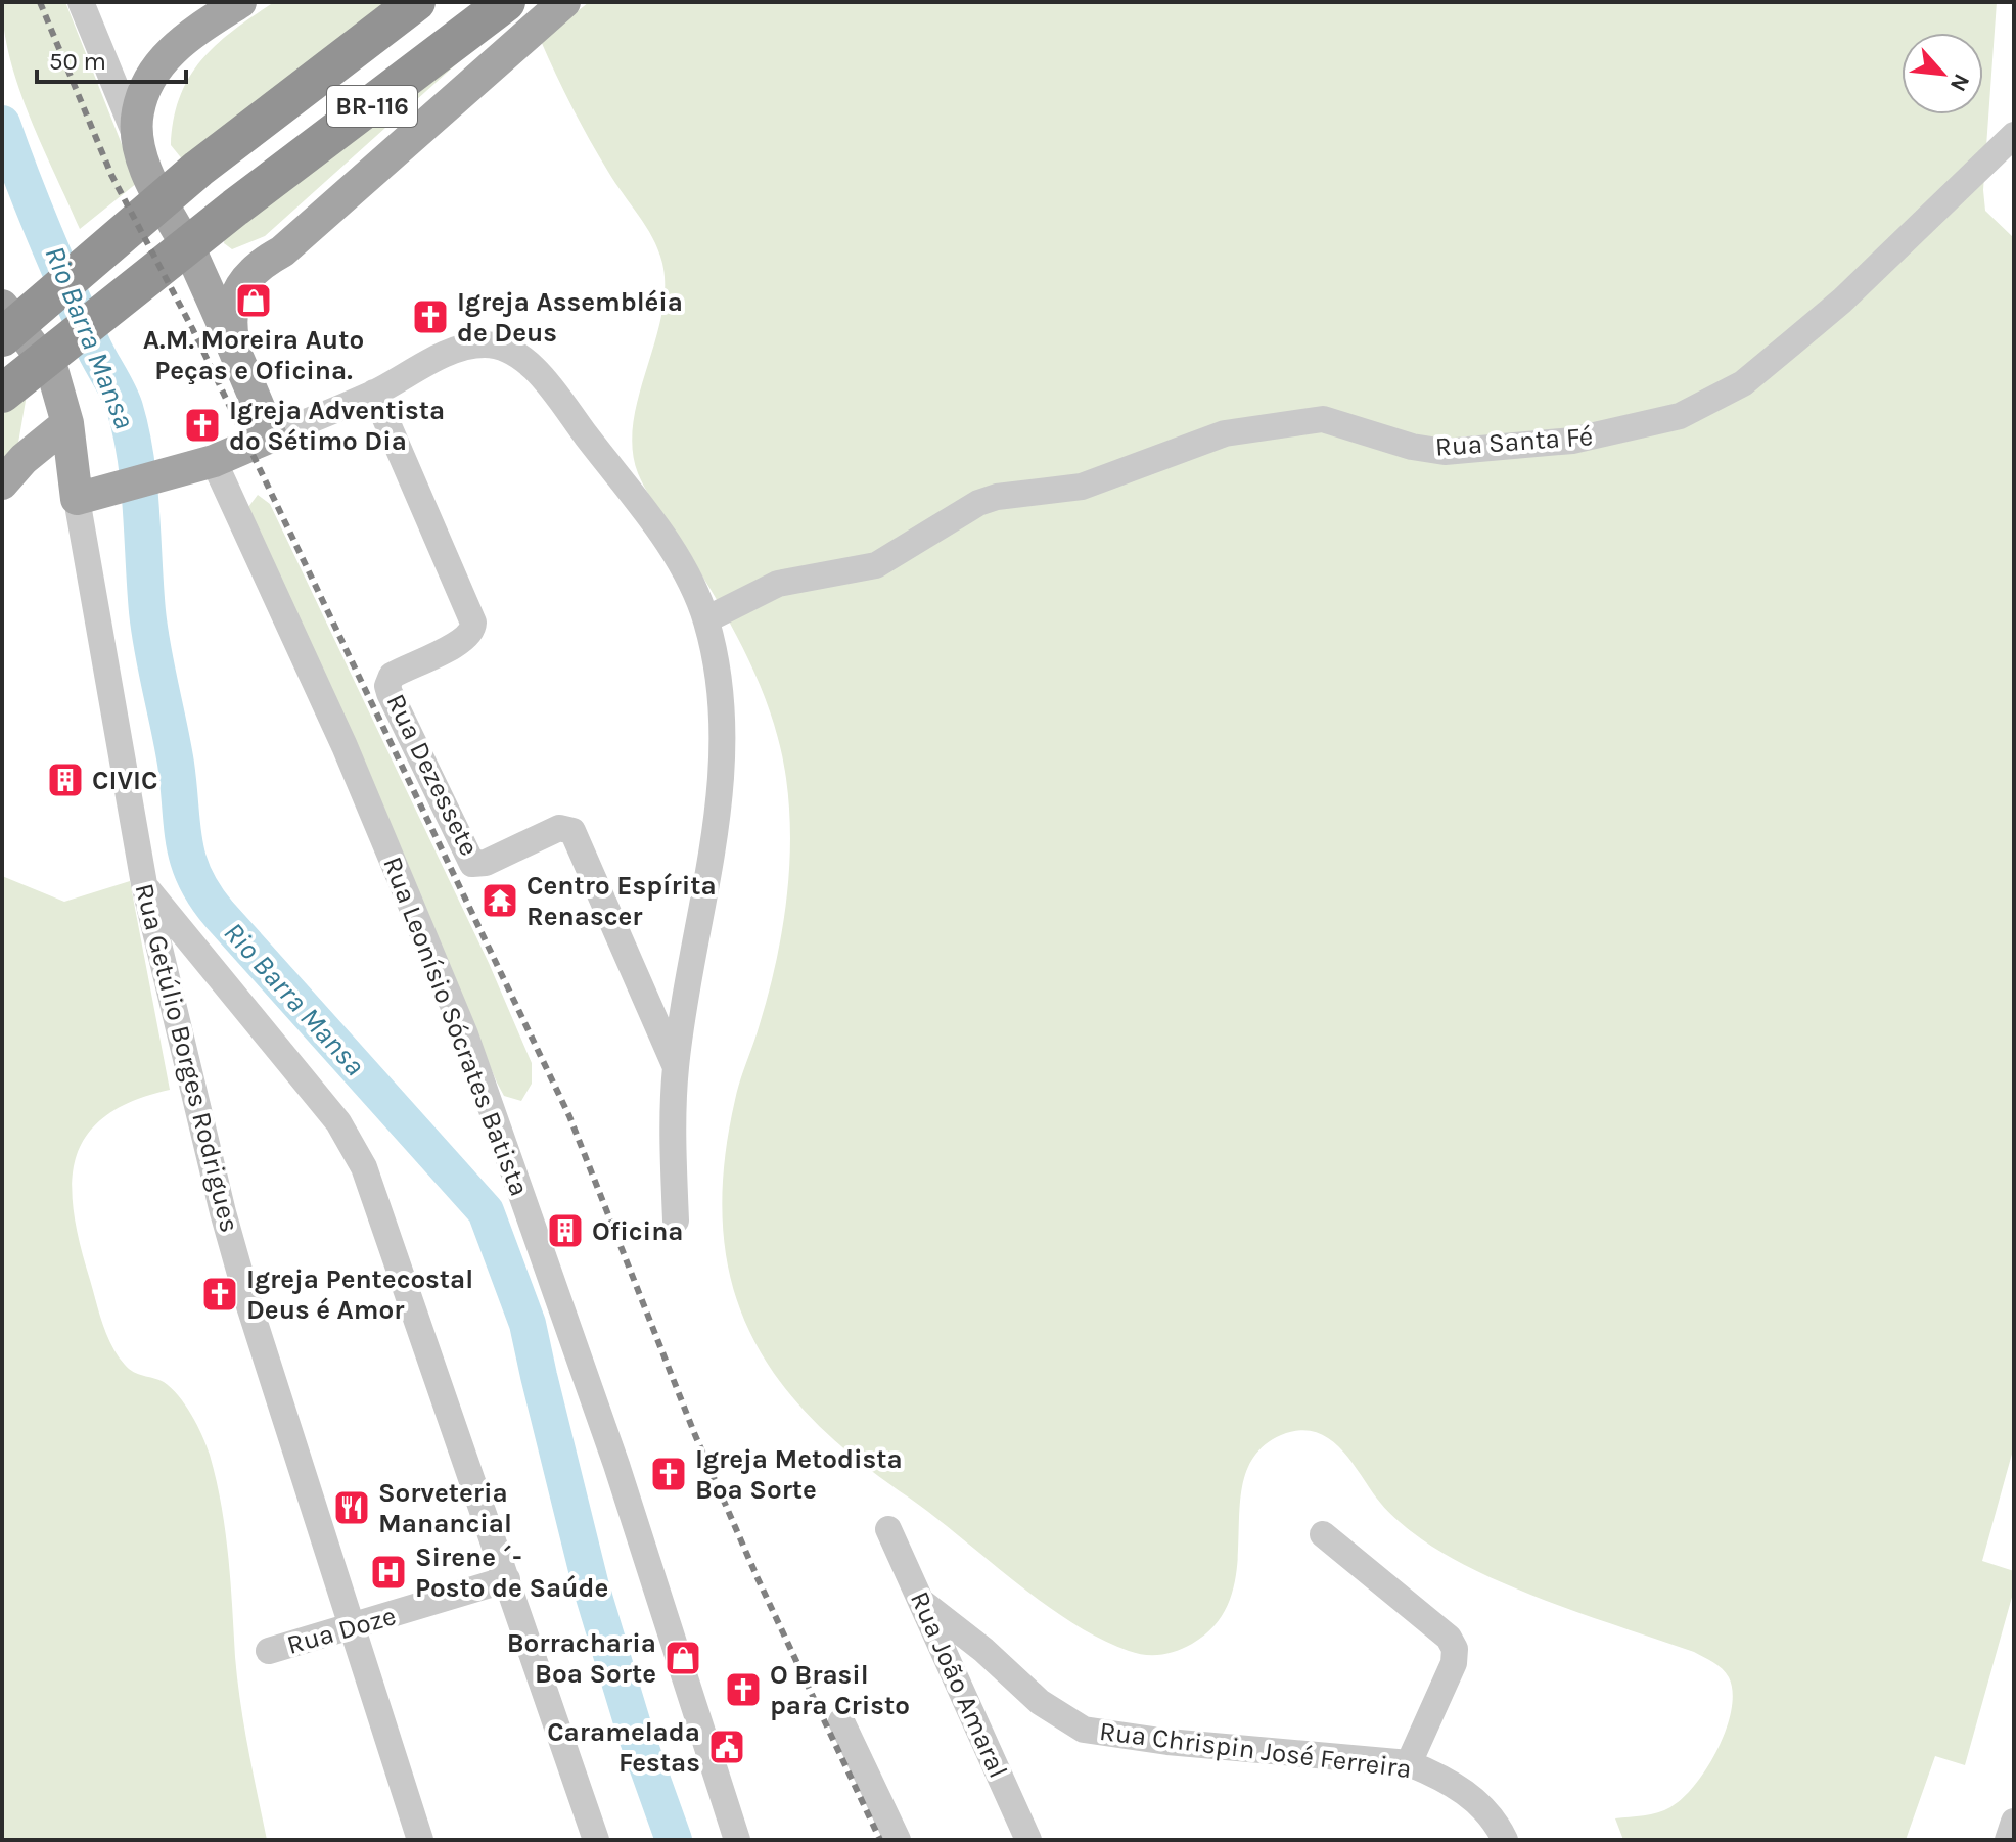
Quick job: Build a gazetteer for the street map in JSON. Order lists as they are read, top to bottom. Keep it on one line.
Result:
{"streets":{"highway":["BR-116"],"street":["Rua Santa Fé","Rua Dezessete","Rua Leonísio Sócrates Batista","Rua Getúlio Borges Rodrigues","Rua Doze","Rua João Amaral","Rua Chrispin José Ferreira"]},"crossings":[["Rua Getúlio Borges Rodrigues","Rua Doze"],["Rua João Amaral","Rua Chrispin José Ferreira"]],"water":["Rio Barra Mansa"],"places":{"shop":["A.M. Moreira Auto Peças e Oficina.","Borracharia Boa Sorte"],"church":["Igreja Assembléia de Deus","Igreja Adventista do Sétimo Dia","Igreja Pentecostal Deus é Amor","Igreja Metodista Boa Sorte","O Brasil para Cristo"],"building":["CIVIC","Oficina"],"temple":["Centro Espírita Renascer"],"restaurant":["Sorveteria Manancial"],"hospital":["Sirene ´- Posto de Saúde"],"public building":["Caramelada Festas"]},"scale_bar":"50 m","north":"bottom right"}
